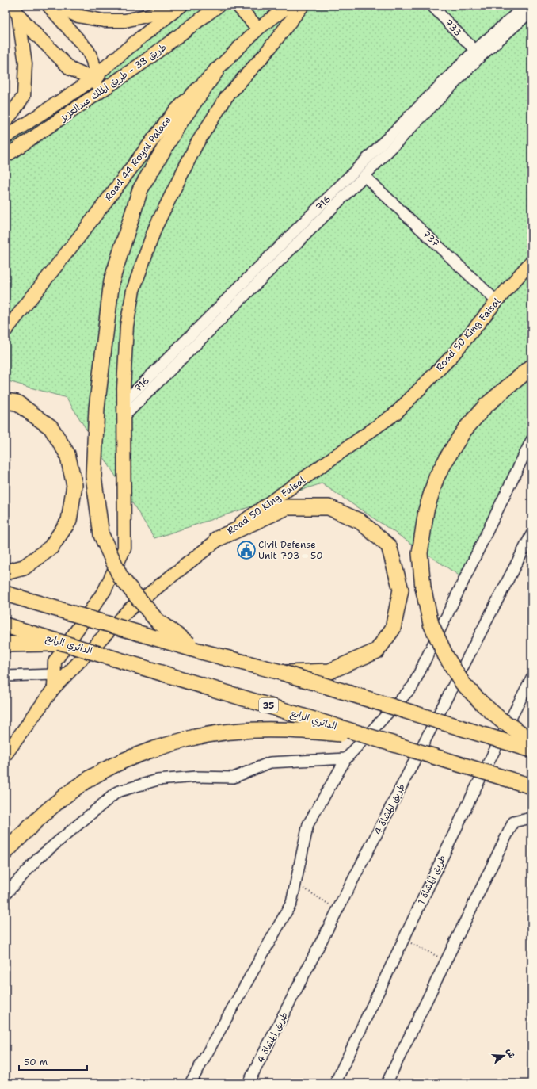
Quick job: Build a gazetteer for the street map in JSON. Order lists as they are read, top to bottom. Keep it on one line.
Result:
{"streets":{"highway":["الدائري الرابع","35"],"main road":["طريق 38 - طريق الملك عبدالعزيز","Road 44 Royal Palace","Road 50 King Faisal"],"street":["733","716","737","طريق المشاة 4","طريق المشاة 1"]},"crossings":[["733","716"],["737","Road 50 King Faisal"]],"places":{"public building":["Civil Defense Unit 703 - 50"]},"scale_bar":"50 m","north":"right"}
